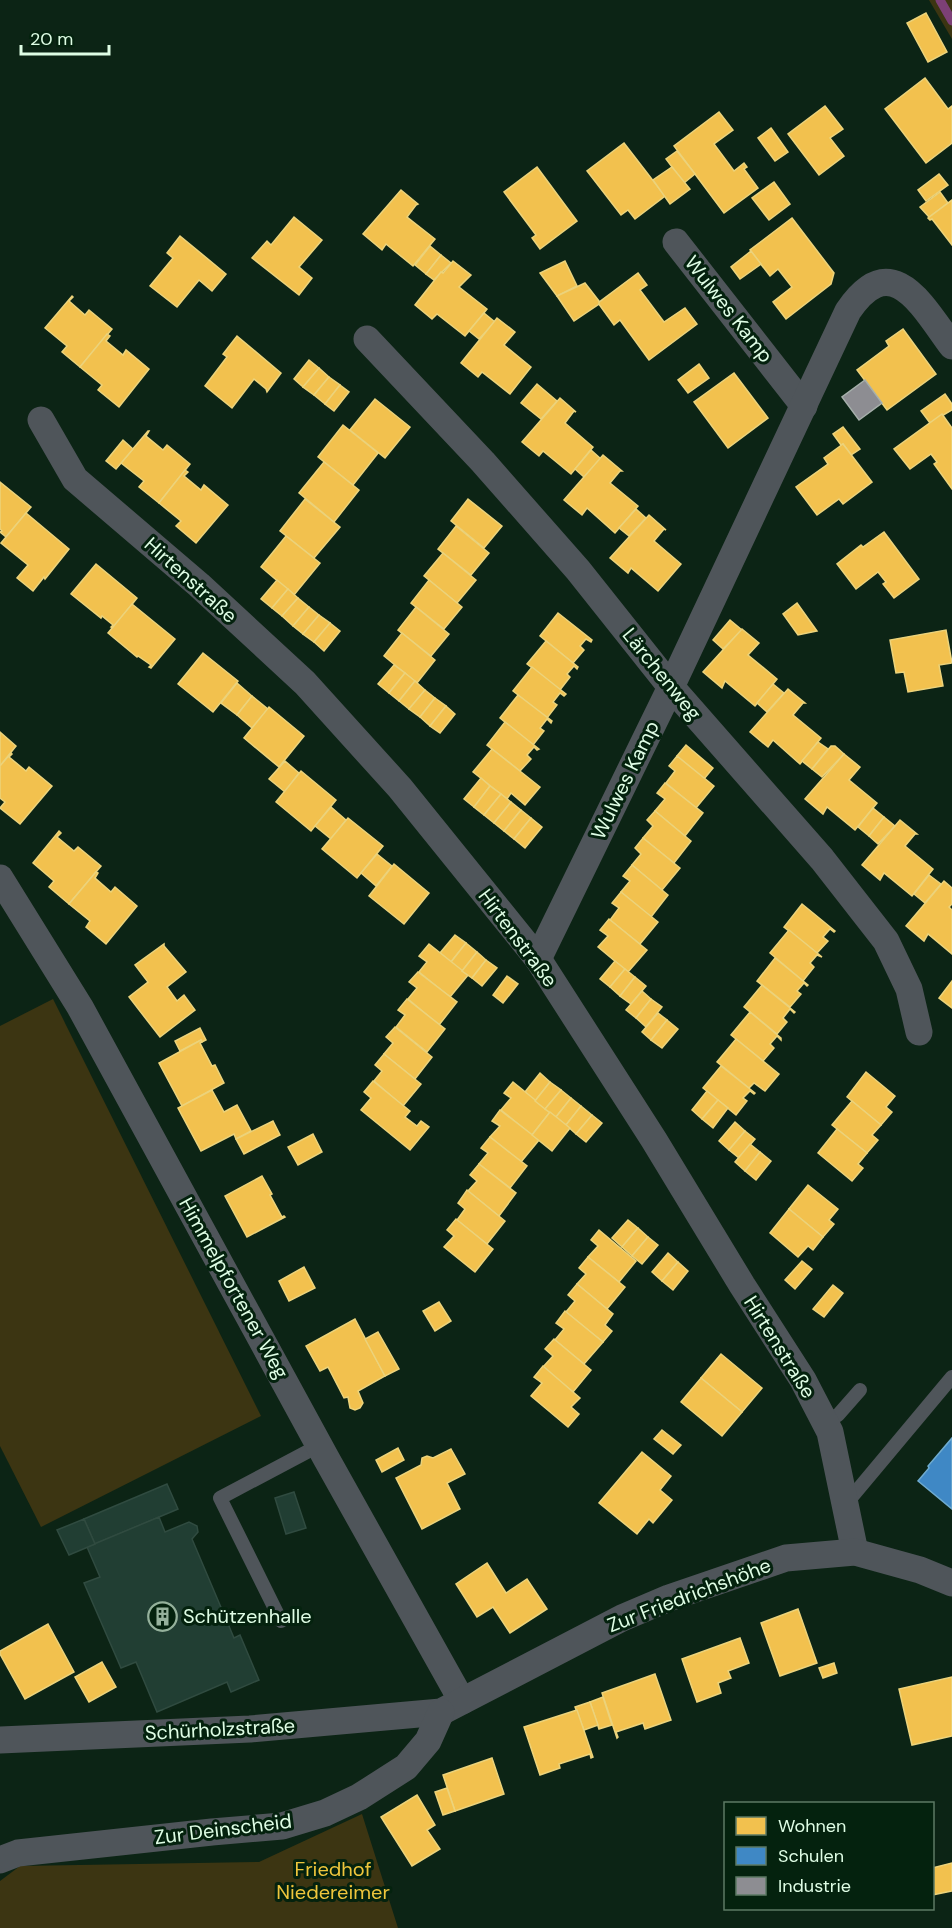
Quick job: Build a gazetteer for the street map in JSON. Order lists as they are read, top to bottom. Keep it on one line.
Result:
{"streets":{"street":["Wulwes Kamp","Hirtenstraße","Lärchenweg","Himmelpfortener Weg","Zur Friedrichshöhe","Schürholzstraße","Zur Deinscheid"]},"crossings":[["Wulwes Kamp","Hirtenstraße"],["Wulwes Kamp","Lärchenweg"],["Hirtenstraße","Zur Friedrichshöhe"],["Himmelpfortener Weg","Zur Friedrichshöhe"],["Himmelpfortener Weg","Schürholzstraße"],["Himmelpfortener Weg","Zur Deinscheid"],["Zur Friedrichshöhe","Schürholzstraße"],["Zur Friedrichshöhe","Zur Deinscheid"],["Schürholzstraße","Zur Deinscheid"]],"parks":["Friedhof Niedereimer"],"places":{"building":["Schützenhalle"]},"legend":["Wohnen","Schulen","Industrie"],"scale_bar":"20 m"}
